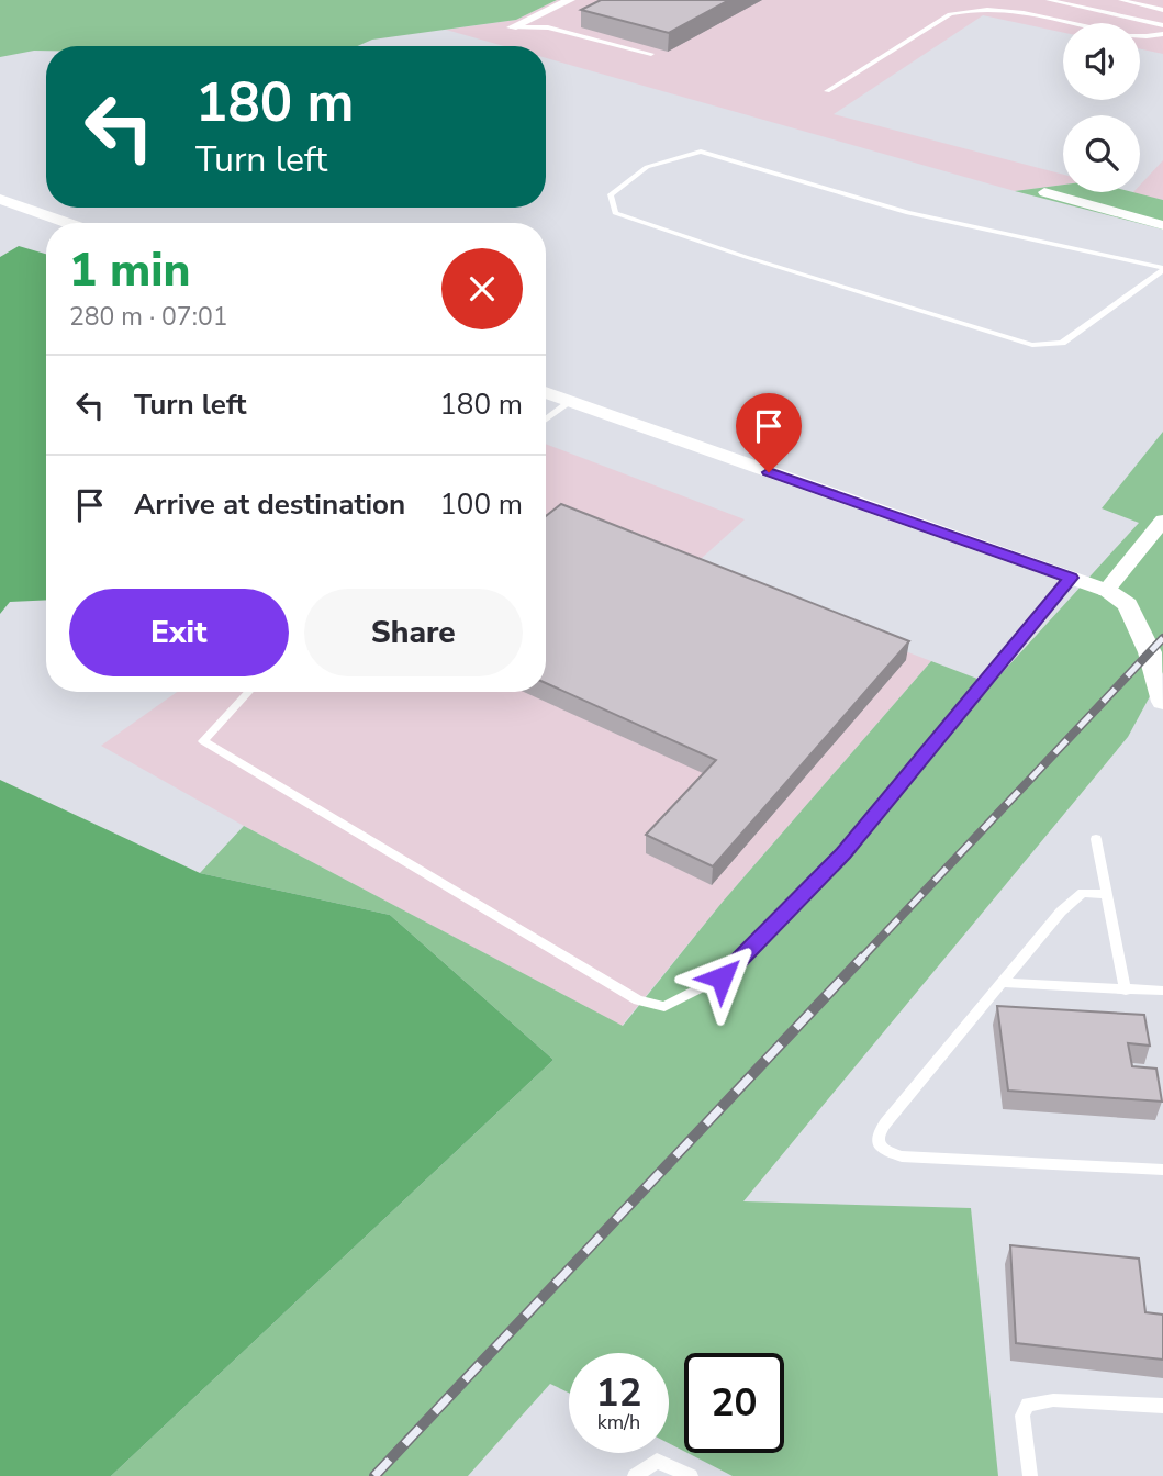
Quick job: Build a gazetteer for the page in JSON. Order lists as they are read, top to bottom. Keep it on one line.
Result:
{"page":{"turn":["180 m","Turn left"],"heading":["1 min","280 m · 07:01"],"list":[{"name":"Turn left","value":"180 m"},{"name":"Arrive at destination","value":"100 m"}],"buttons":["Exit","Share"],"speed":"12 km/h","limit":"20"}}
